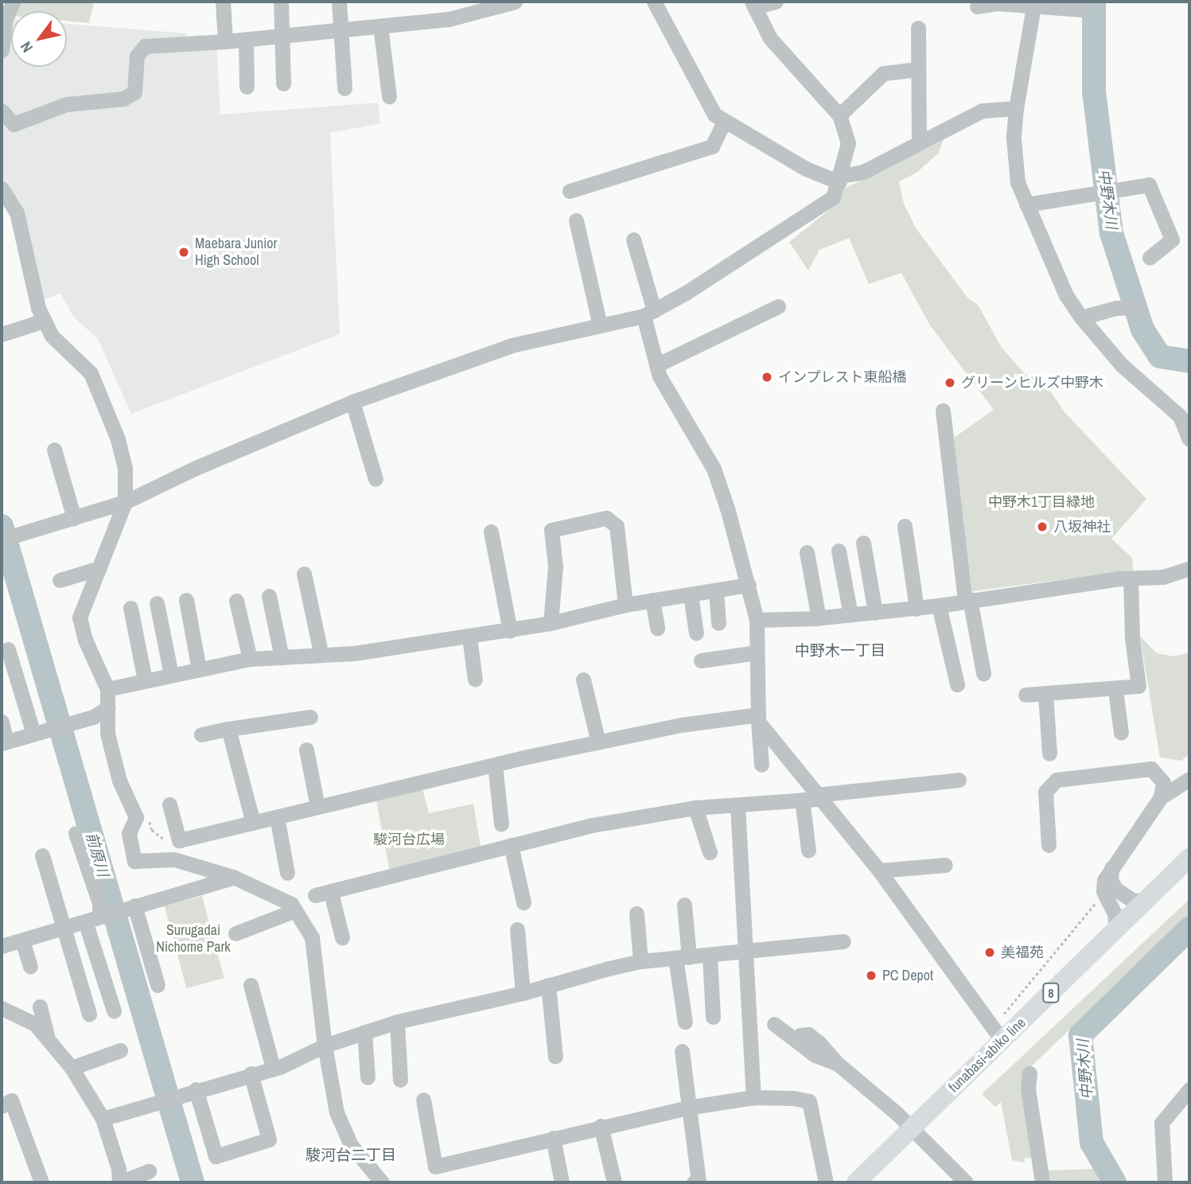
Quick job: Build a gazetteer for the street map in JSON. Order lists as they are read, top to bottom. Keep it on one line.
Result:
{"streets":{"main road":["8","funabasi-abiko line"]},"districts":["中野木一丁目","駿河台二丁目"],"water":["中野木川","前原川"],"parks":["中野木1丁目緑地","駿河台広場","Surugadai Nichome Park"],"places":["Maebara Junior High School","インプレスト東船橋","グリーンヒルズ中野木","八坂神社","美福苑","PC Depot"],"north":"bottom left"}
